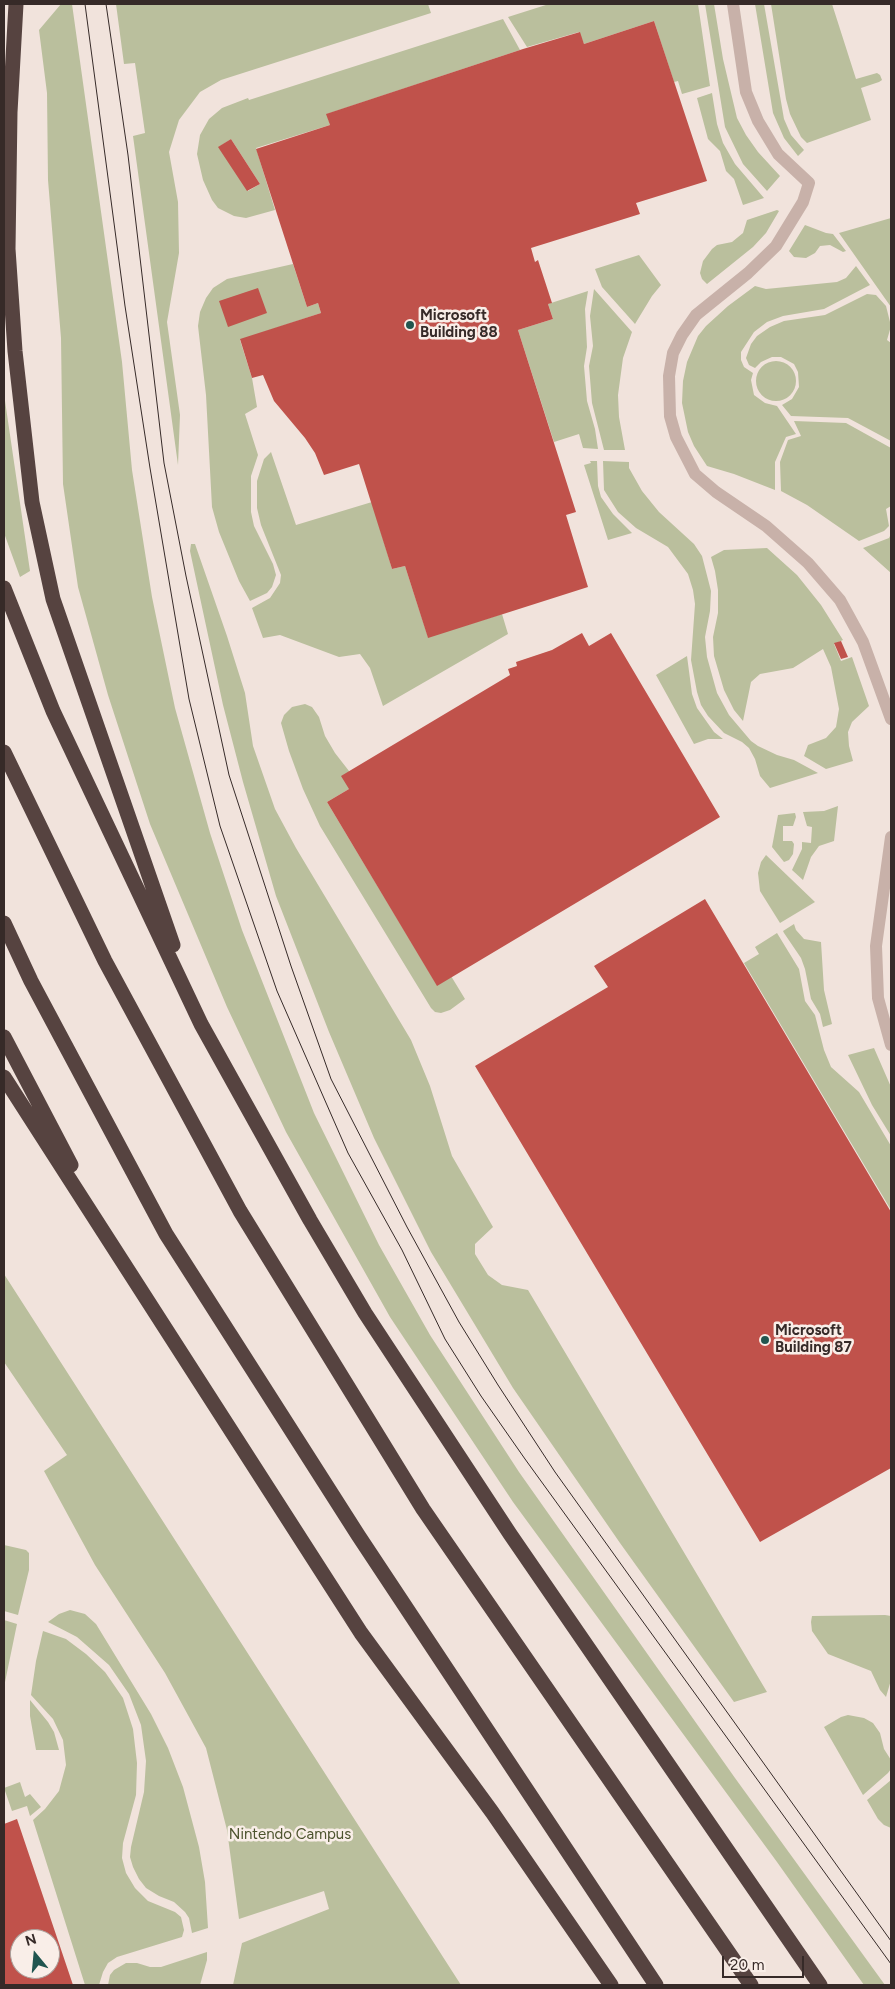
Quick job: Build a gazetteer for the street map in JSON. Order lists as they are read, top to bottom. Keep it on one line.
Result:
{"parks":["Nintendo Campus"],"places":["Microsoft Building 88","Microsoft Building 87"],"scale_bar":"20 m","north":"top"}
